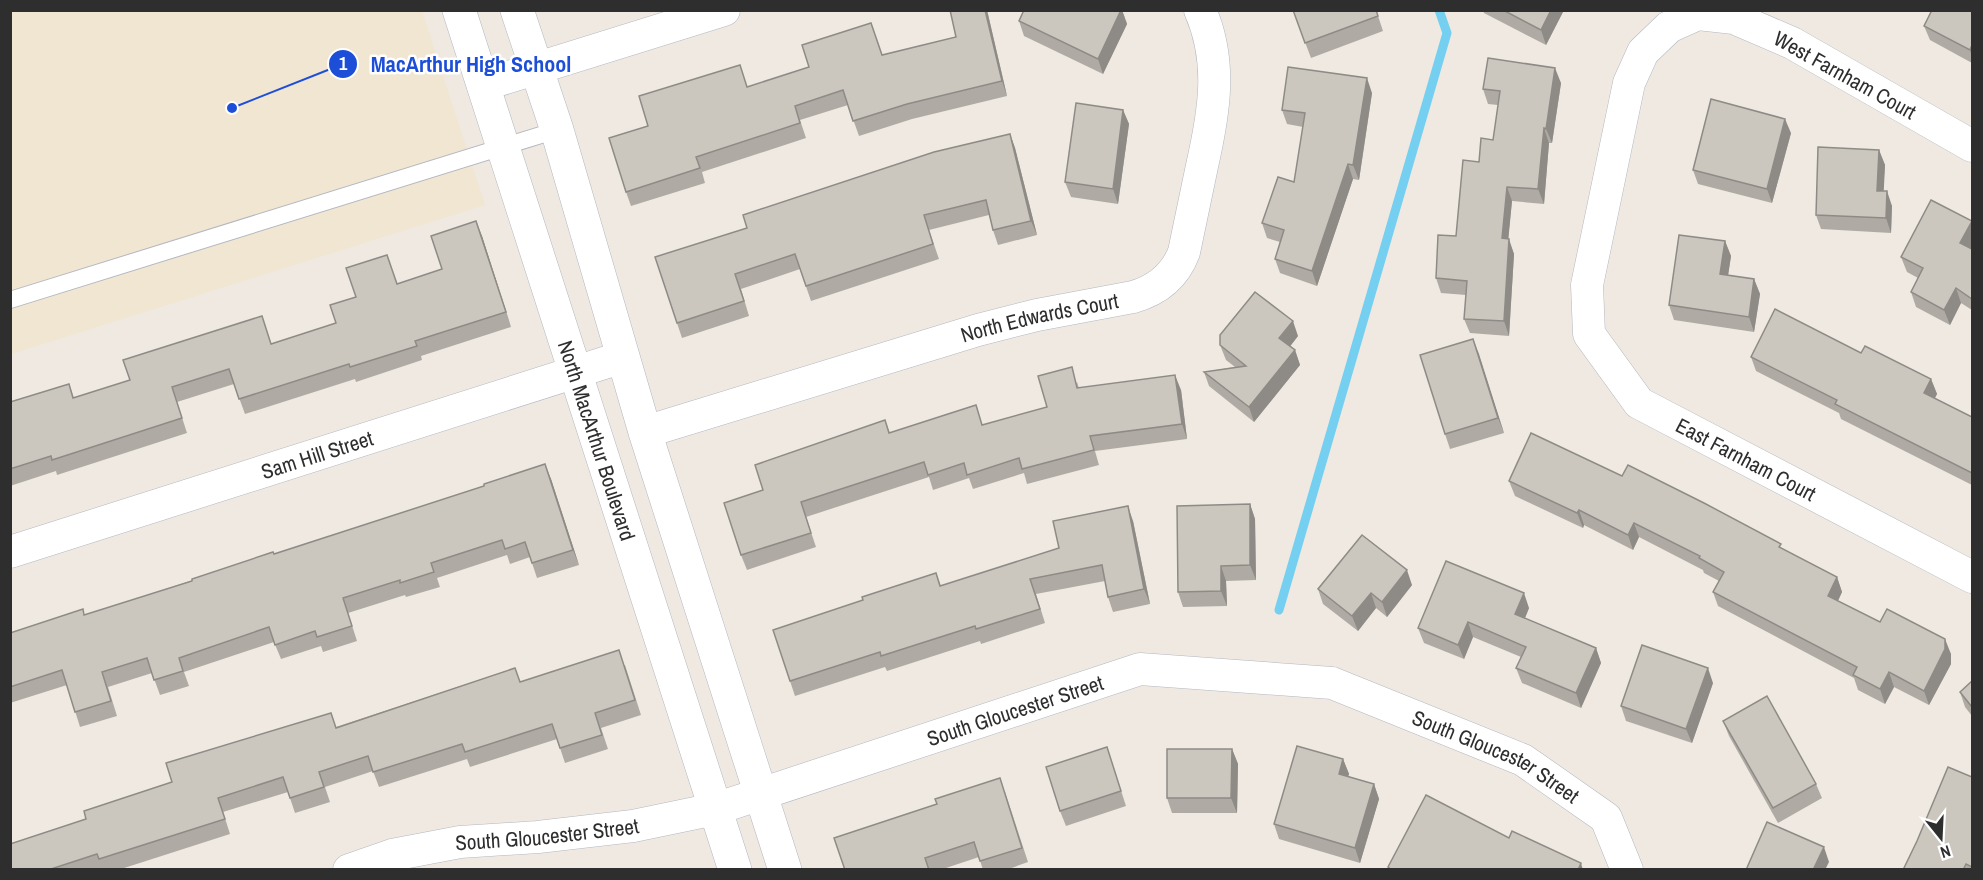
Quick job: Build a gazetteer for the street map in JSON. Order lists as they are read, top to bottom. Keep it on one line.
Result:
{"streets":{"main road":["North MacArthur Boulevard"],"street":["West Farnham Court","North Edwards Court","Sam Hill Street","East Farnham Court","South Gloucester Street"]},"crossings":[["West Farnham Court","East Farnham Court"],["North MacArthur Boulevard","Sam Hill Street"],["North MacArthur Boulevard","South Gloucester Street"]],"places":["MacArthur High School"],"north":"bottom"}
